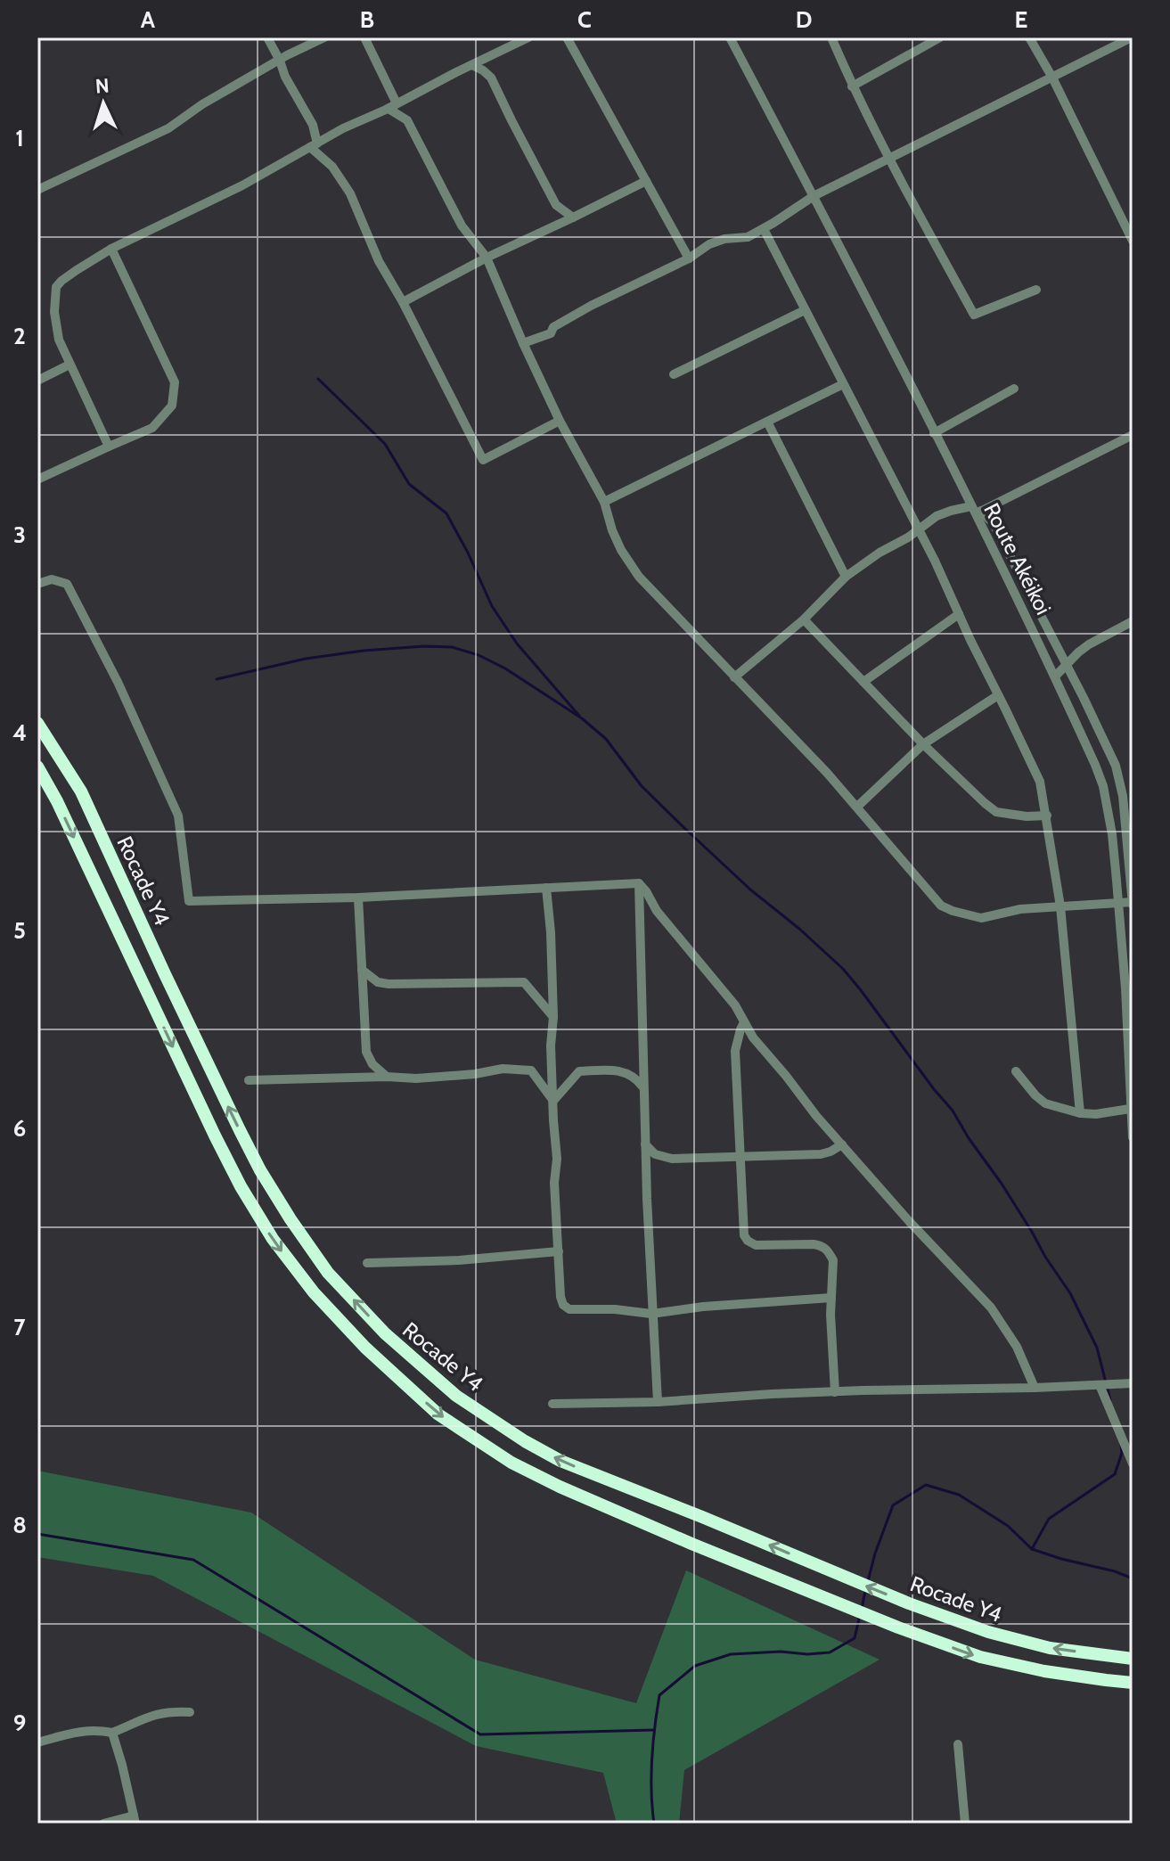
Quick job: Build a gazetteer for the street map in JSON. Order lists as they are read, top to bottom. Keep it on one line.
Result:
{"streets":{"highway":["Rocade Y4"],"street":["Route Akéikoi"]},"north":"top","grid":{"columns":["A","B","C","D","E"],"rows":["1","2","3","4","5","6","7","8","9"]}}
